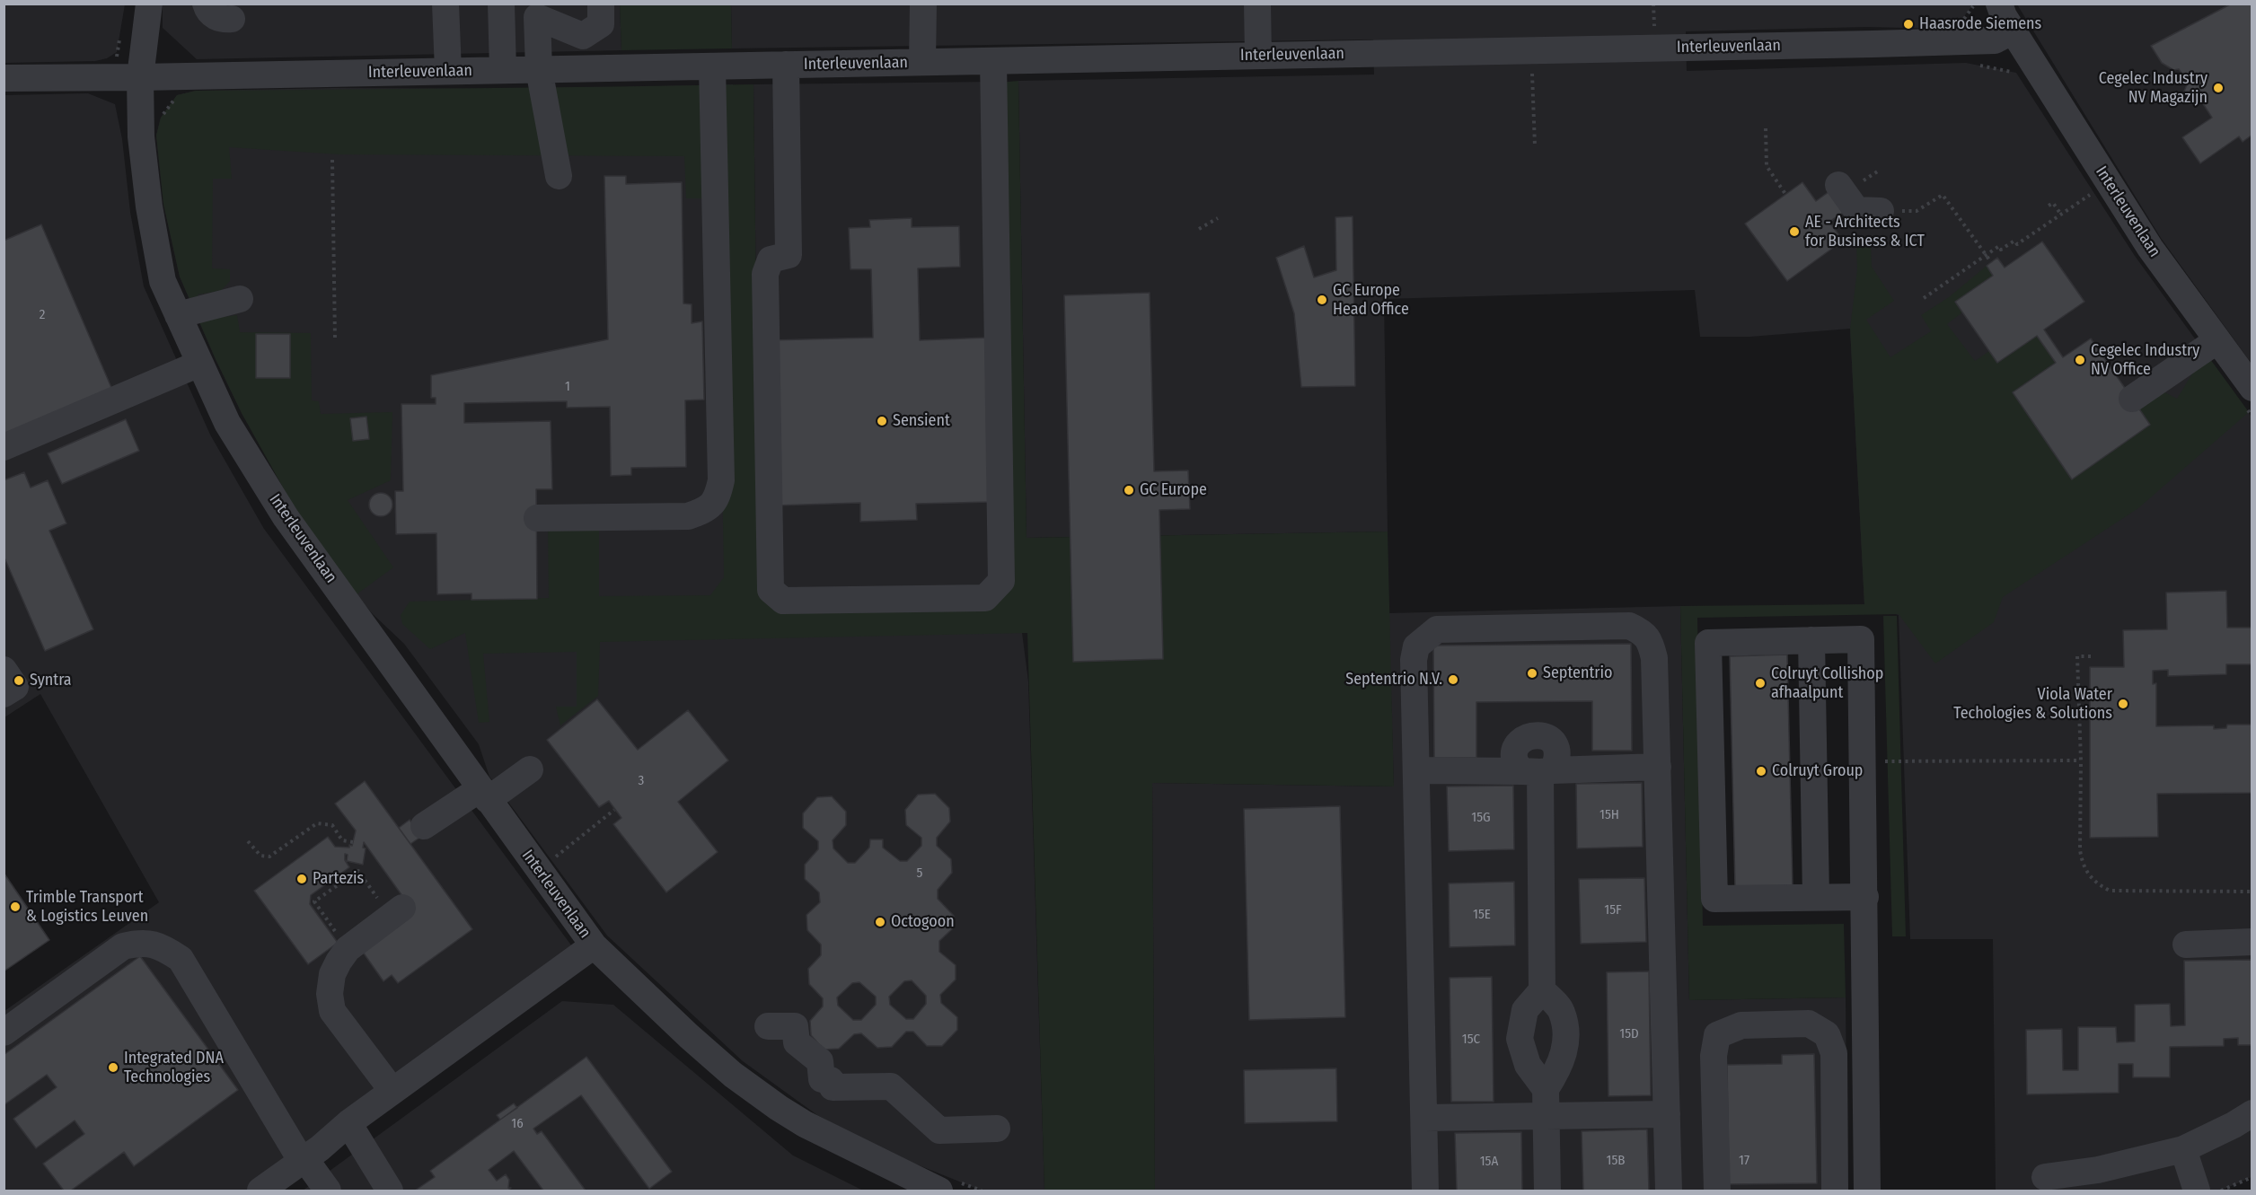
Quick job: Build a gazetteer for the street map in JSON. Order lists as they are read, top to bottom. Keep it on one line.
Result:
{"streets":{"street":["Interleuvenlaan"]},"places":["Haasrode Siemens","Cegelec Industry NV Magazijn","AE - Architects for Business & ICT","GC Europe Head Office","Cegelec Industry NV Office","Sensient","GC Europe","Septentrio","Septentrio N.V.","Syntra","Colruyt Collishop afhaalpunt","Viola Water Techologies & Solutions","Colruyt Group","Partezis","Trimble Transport & Logistics Leuven","Octogoon","Integrated DNA Technologies"],"house_numbers":["2","1","3","15H","15G","5","15F","15E","15D","15C","16","15B","17","15A"]}
